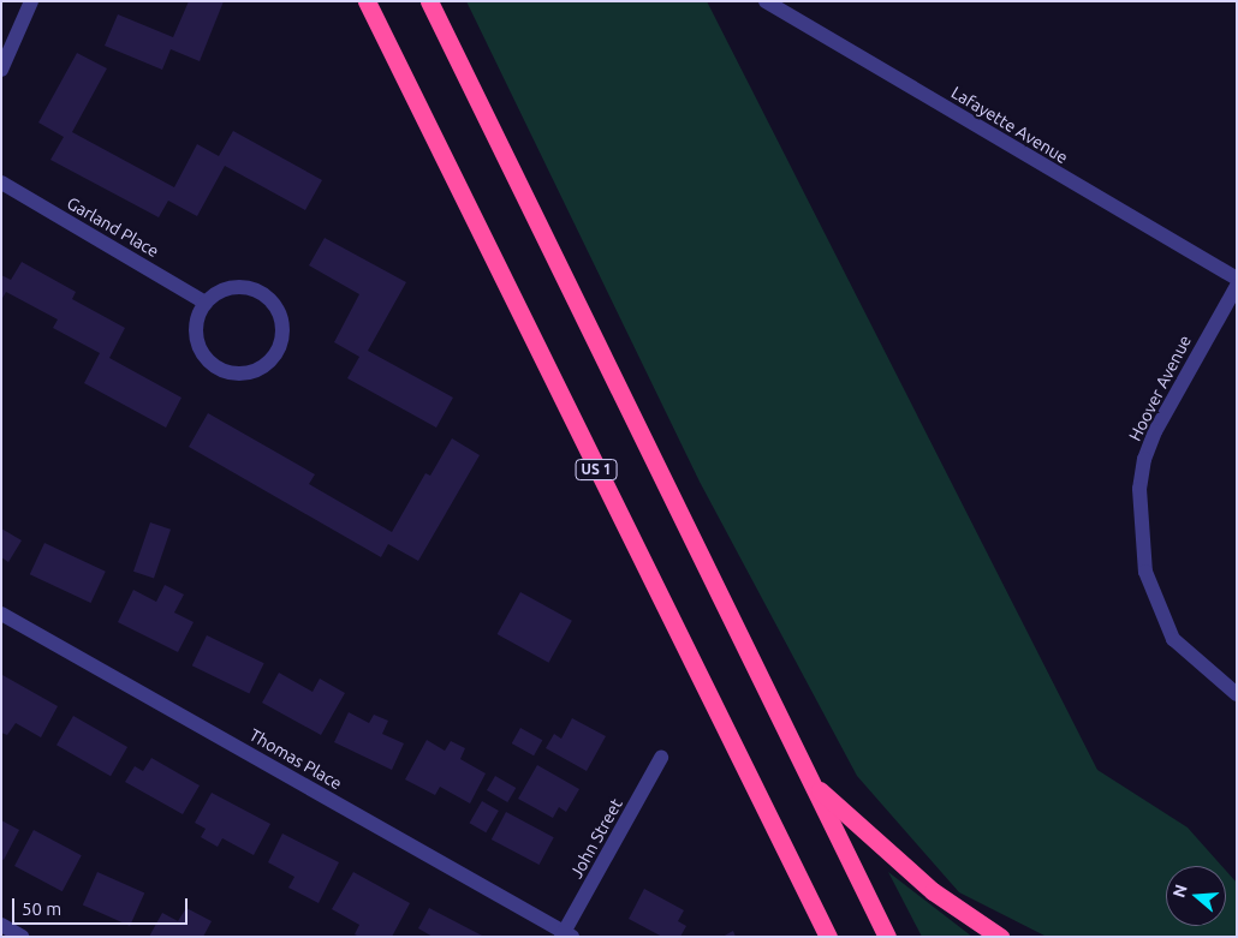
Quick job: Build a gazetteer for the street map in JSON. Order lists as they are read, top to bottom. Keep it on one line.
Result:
{"streets":{"highway":["US 1"],"street":["Lafayette Avenue","Garland Place","Hoover Avenue","Thomas Place","John Street"]},"crossings":[["Thomas Place","John Street"]],"scale_bar":"50 m","north":"left"}
